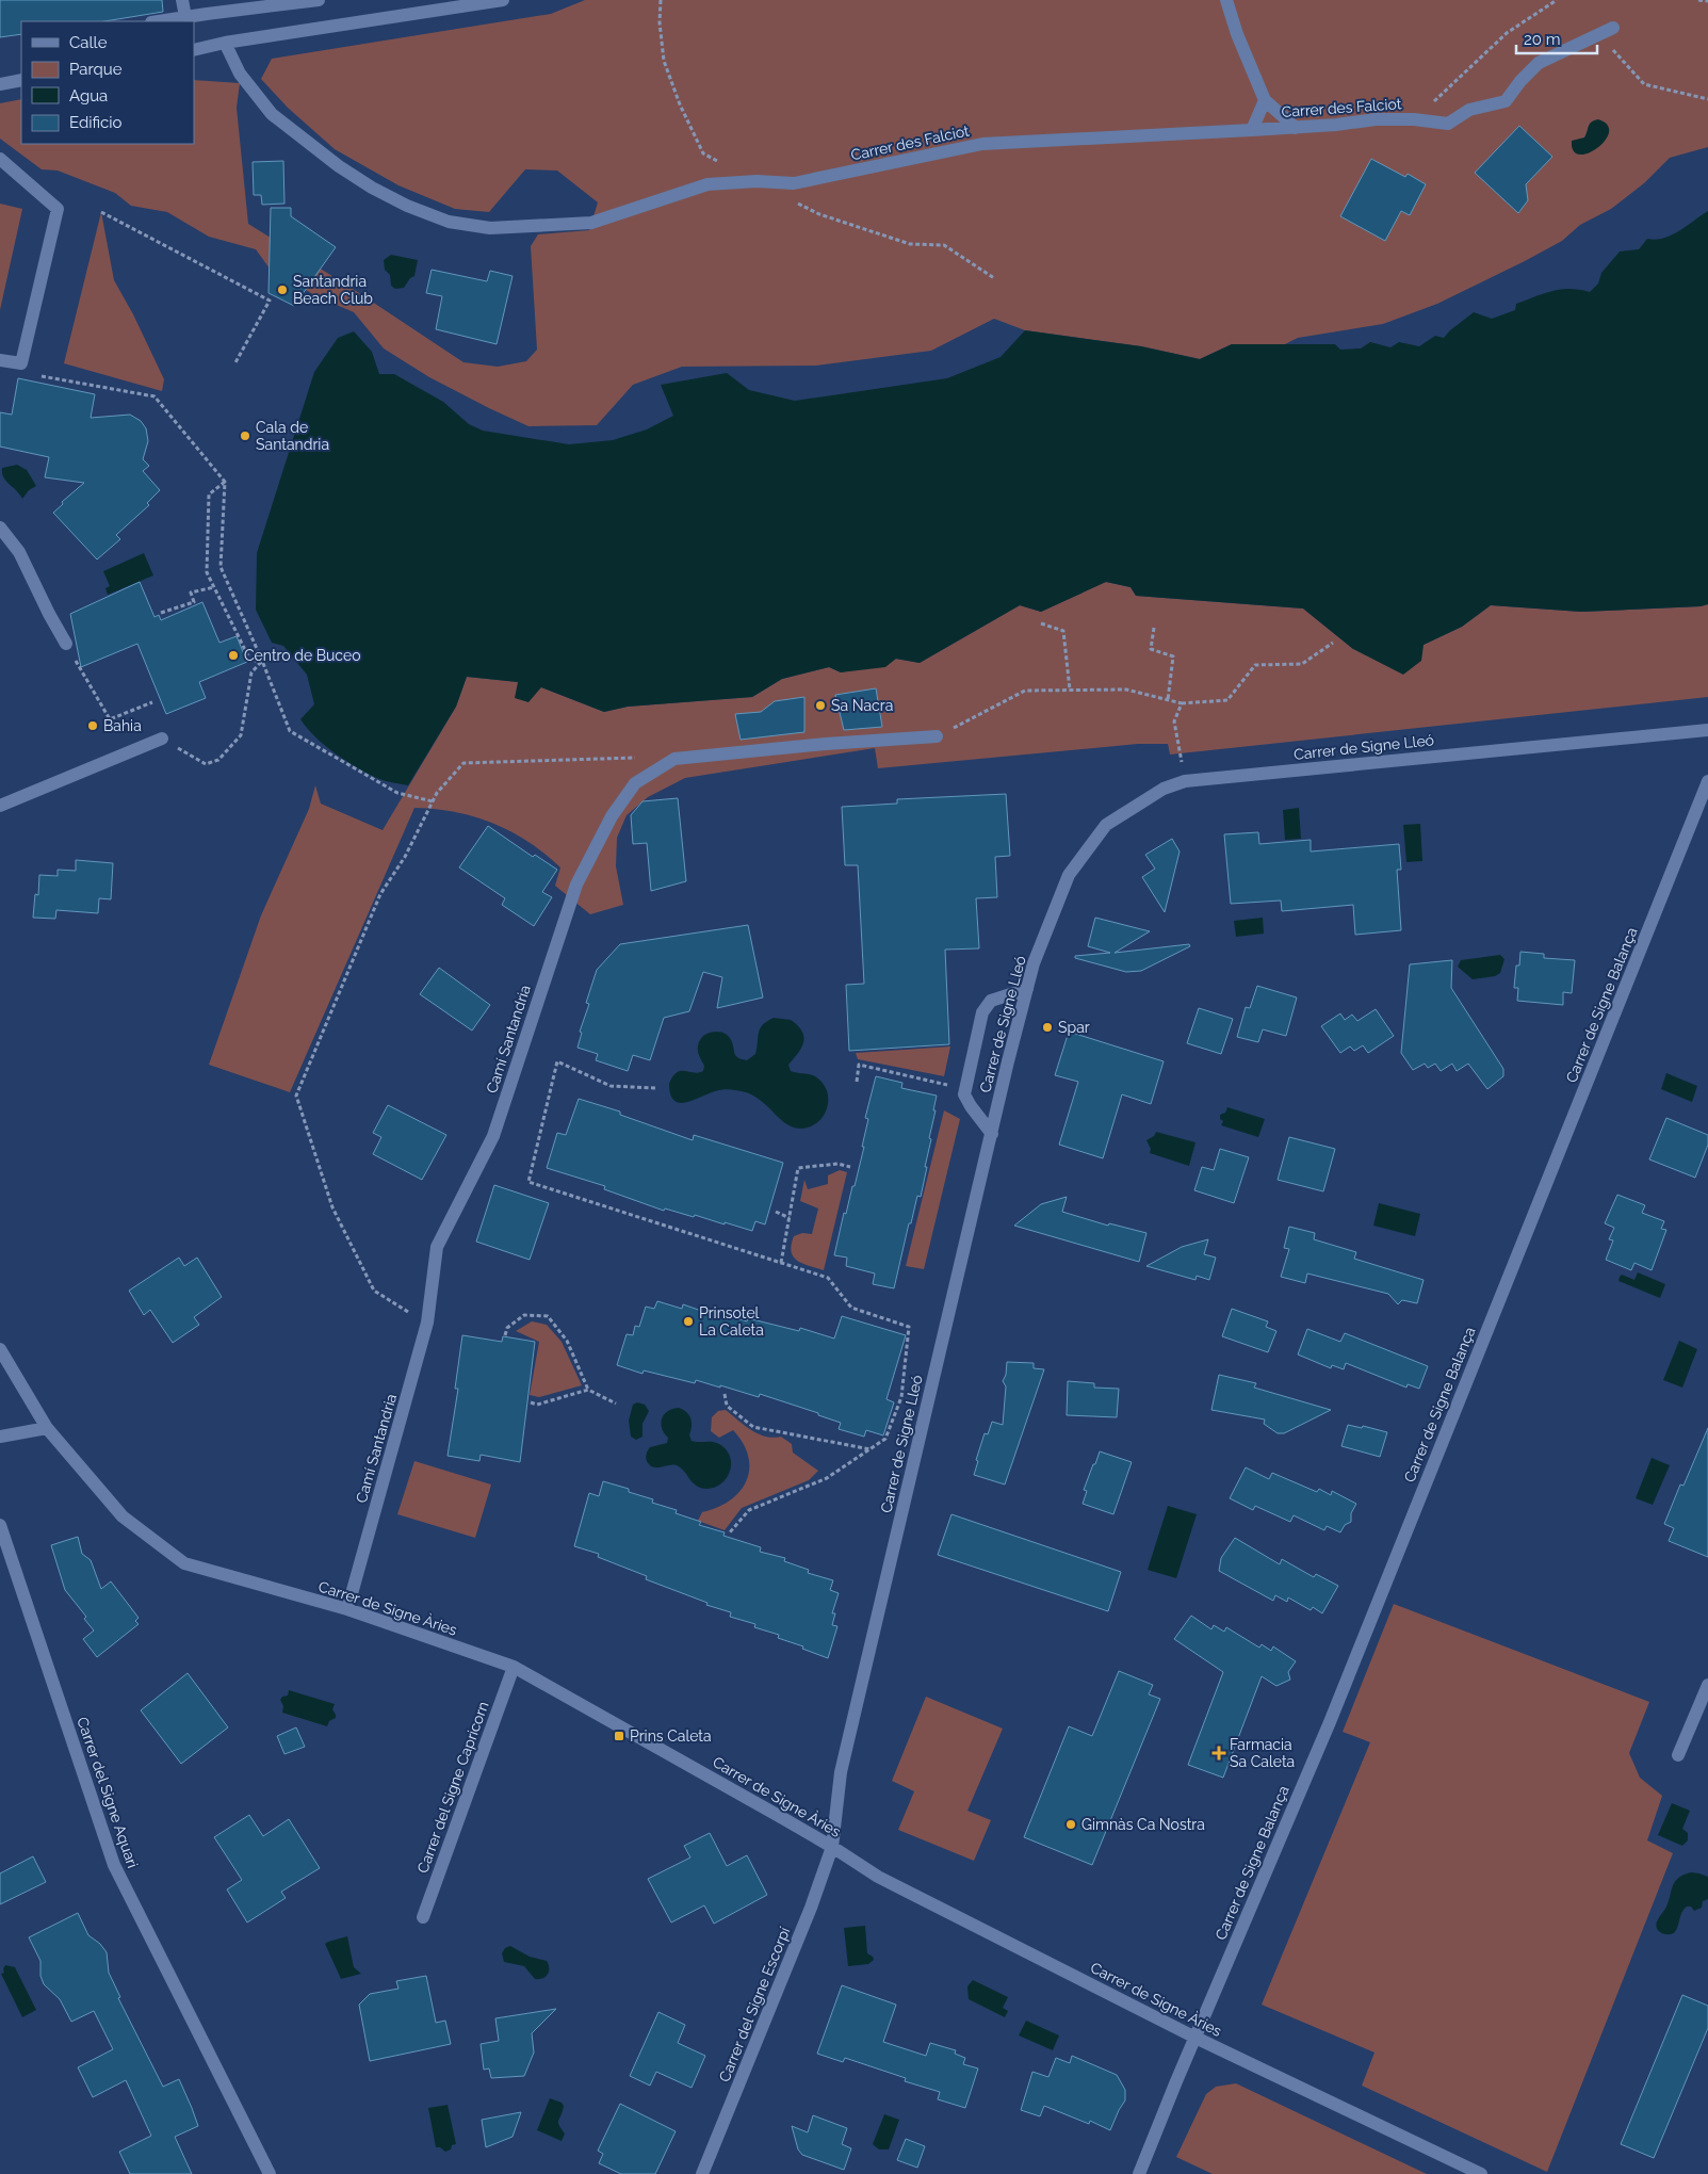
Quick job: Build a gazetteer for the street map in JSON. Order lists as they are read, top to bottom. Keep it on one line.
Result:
{"streets":{"street":["Carrer des Falciot","Carrer de Signe Lleó","Carrer de Signe Balança","Camí Santandria","Carrer de Signe Àries","Carrer del Signe Capricorn","Carrer del Signe Aquari","Carrer del Signe Escorpí"]},"crossings":[["Carrer de Signe Lleó","Carrer de Signe Àries"],["Carrer de Signe Lleó","Carrer del Signe Escorpí"],["Carrer de Signe Balança","Carrer de Signe Àries"],["Camí Santandria","Carrer de Signe Àries"],["Carrer de Signe Àries","Carrer del Signe Capricorn"],["Carrer de Signe Àries","Carrer del Signe Escorpí"]],"places":{"other":["Santandria Beach Club","Cala de Santandria","Centro de Buceo","Sa Nacra","Bahia","Spar","Prinsotel La Caleta","Gimnàs Ca Nostra"],"transit":["Prins Caleta"],"health":["Farmacia Sa Caleta"]},"legend":["Calle","Parque","Agua","Edificio"],"scale_bar":"20 m"}
